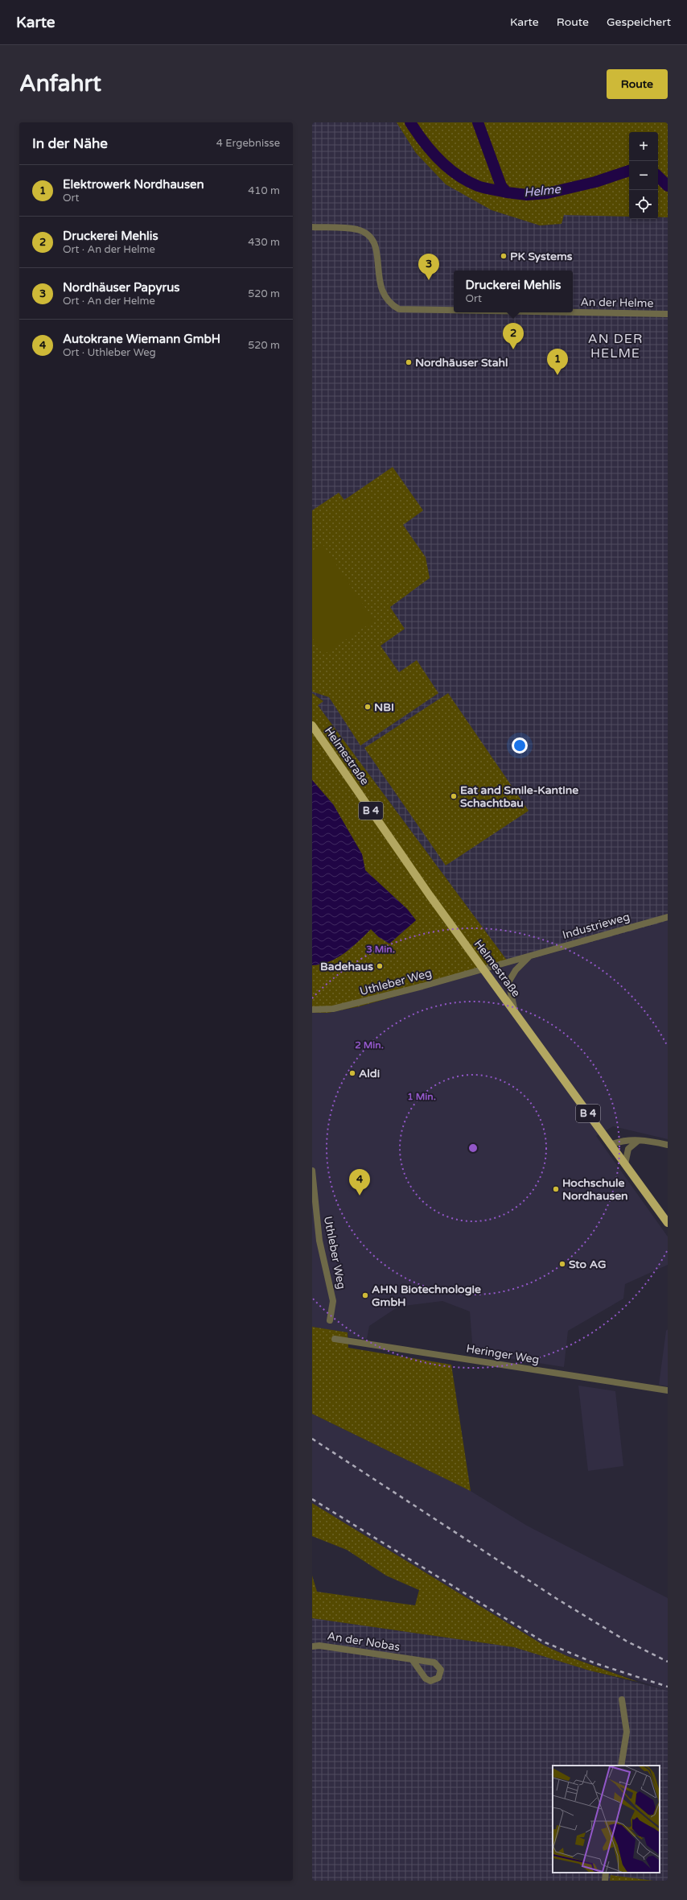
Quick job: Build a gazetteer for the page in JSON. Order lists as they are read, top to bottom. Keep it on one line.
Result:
{"streets":{"main road":["Helmestraße","B 4"],"street":["An der Helme","Industrieweg","Uthleber Weg","Heringer Weg","An der Nobas"]},"crossings":[["Helmestraße","Industrieweg"],["Helmestraße","Uthleber Weg"],["Industrieweg","Uthleber Weg"]],"districts":["AN DER HELME"],"water":["Helme"],"places":["PK Systems","Nordhäuser Stahl","NBI","Eat and Smile-Kantine Schachtbau","Badehaus","Aldi","Hochschule Nordhausen","Sto AG","AHN Biotechnologie GmbH"],"page":{"header":"Karte","nav":["Karte","Route","Gespeichert"],"buttons":"Route","title":"Anfahrt","heading":["In der Nähe","4 Ergebnisse"],"map_buttons":["+","−"],"list":[{"mark":"1","name":"Elektrowerk Nordhausen","note":"Ort","value":"410 m"},{"mark":"2","name":"Druckerei Mehlis","note":"Ort · An der Helme","value":"430 m"},{"mark":"3","name":"Nordhäuser Papyrus","note":"Ort · An der Helme","value":"520 m"},{"mark":"4","name":"Autokrane Wiemann GmbH","note":"Ort · Uthleber Weg","value":"520 m"}],"pins":["3","2","1","4"],"popup":["Druckerei Mehlis","Ort"]},"rings":["3 Min.","2 Min.","1 Min."]}
